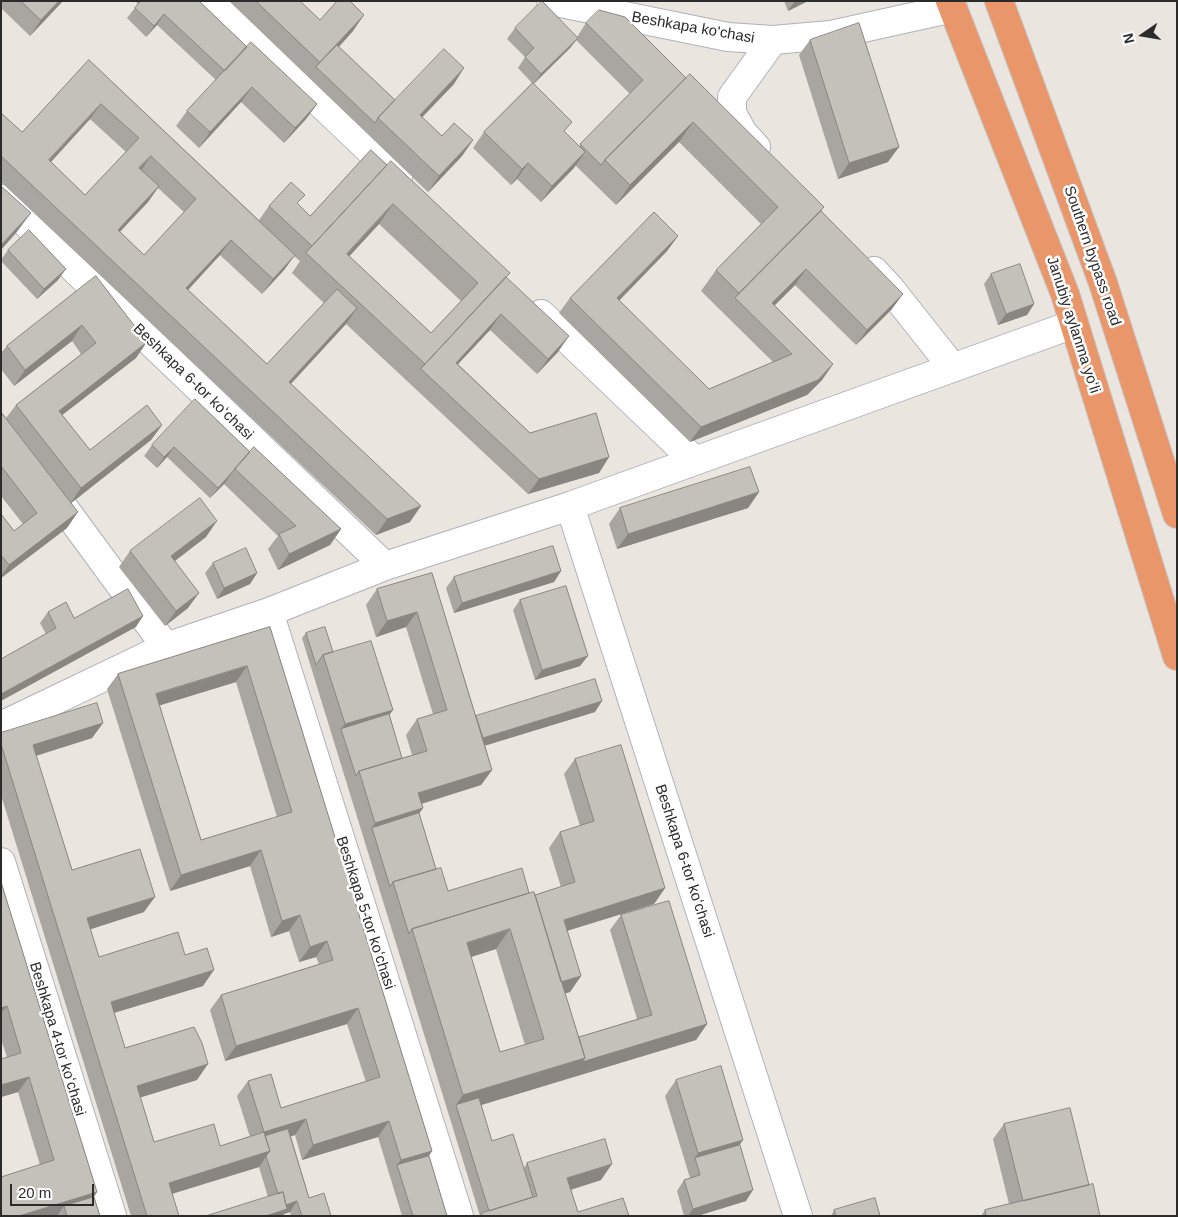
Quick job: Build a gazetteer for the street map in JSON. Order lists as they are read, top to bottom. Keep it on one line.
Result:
{"streets":{"highway":["Southern bypass road","Janubiy aylanma yoʻli"],"street":["Beshkapa ko'chasi","Beshkapa 6-tor koʻchasi","Beshkapa 5-tor koʻchasi","Beshkapa 4-tor koʻchasi"]},"crossings":[["Beshkapa ko'chasi","Janubiy aylanma yoʻli"]],"scale_bar":"20 m","north":"left"}
